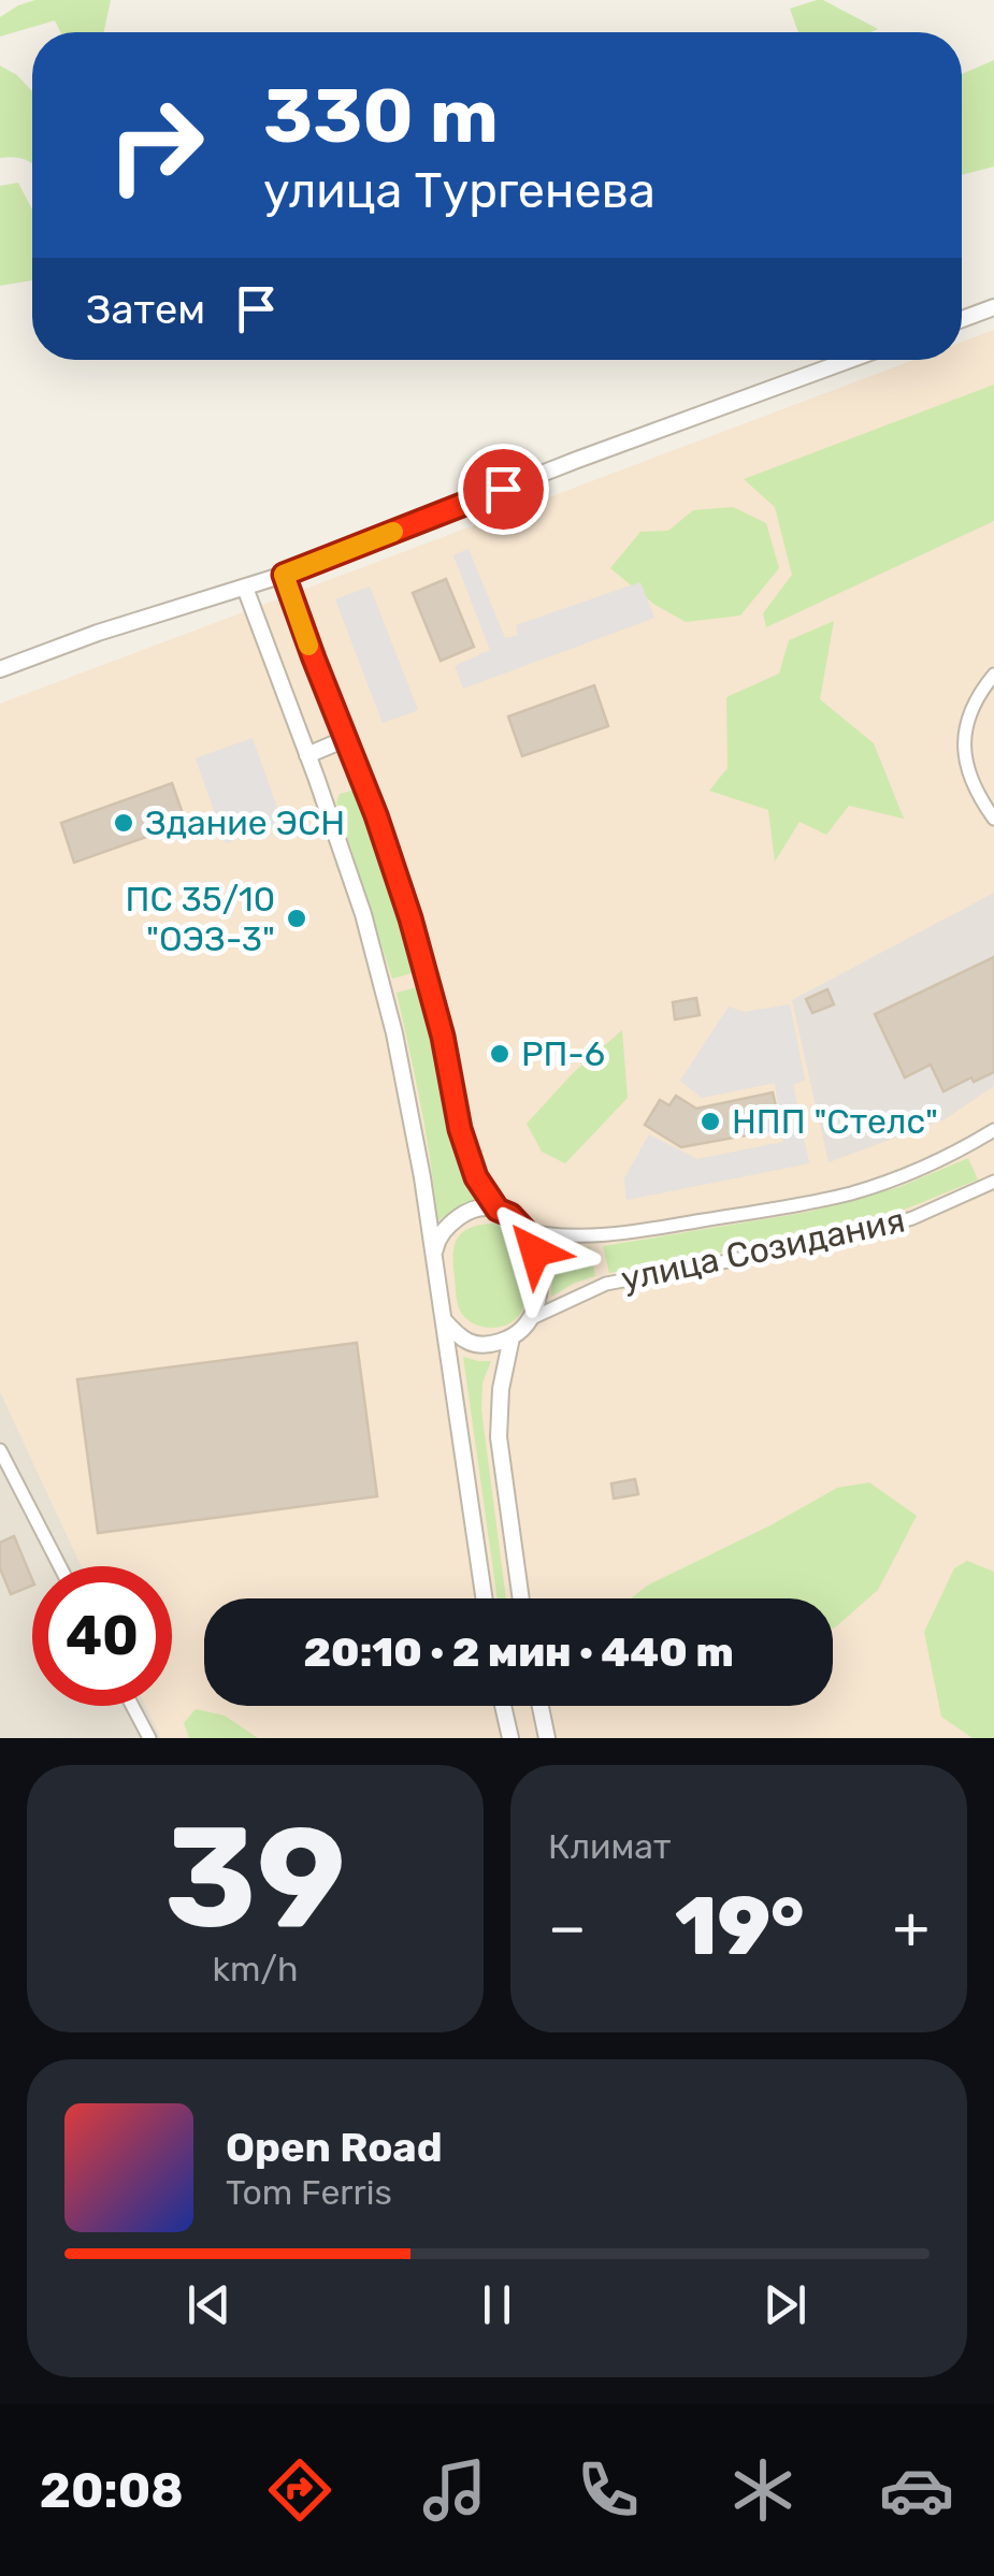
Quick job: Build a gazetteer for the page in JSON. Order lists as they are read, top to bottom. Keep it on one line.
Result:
{"streets":{"street":["улица Созидания"]},"places":["Здание ЭСН","ПС 35/10 \"ОЭЗ-3\"","РП-6","НПП \"Стелс\""],"page":{"turn":["330 m","улица Тургенева"],"then":"Затем","limit":"40","trip":"20:10 · 2 мин · 440 m","tile":[["39","km/h"],"Климат"],"heat":["−","19°","+"],"song":["Open Road","Tom Ferris"],"tabs":"20:08"}}
